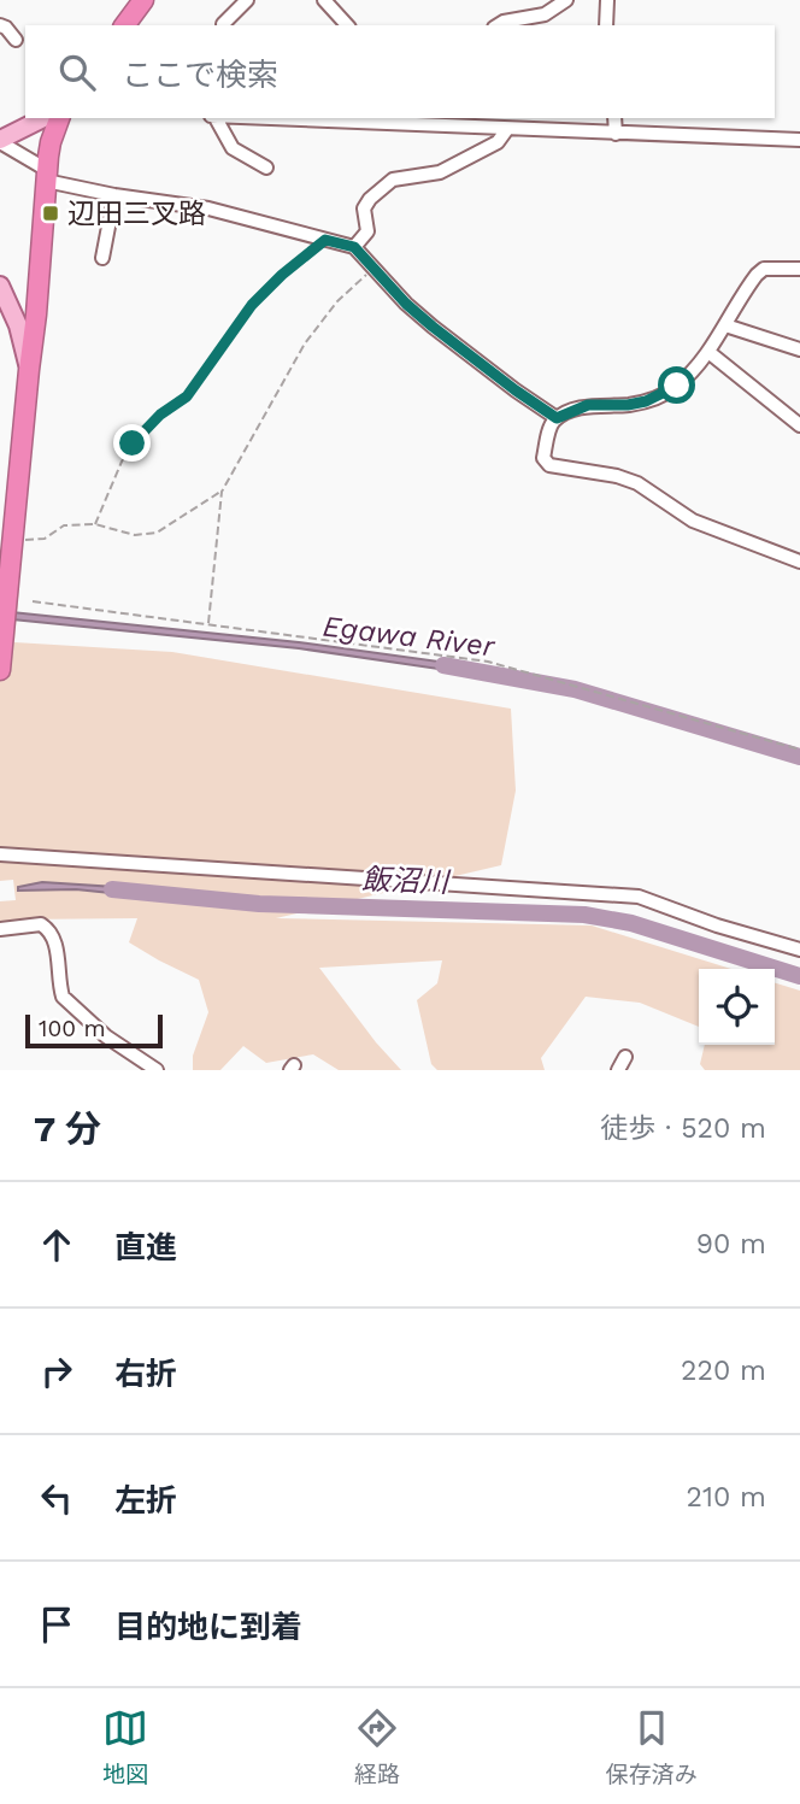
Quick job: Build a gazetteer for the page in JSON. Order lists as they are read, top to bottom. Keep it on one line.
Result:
{"water":["Egawa River","飯沼川"],"places":{"transit":["辺田三叉路"]},"scale_bar":"100 m","page":{"search":"ここで検索","scale":"100 m","heading":["7 分","徒歩 · 520 m"],"list":[["直進","90 m"],["右折","220 m"],["左折","210 m"],"目的地に到着"],"nav":["地図","経路","保存済み"]}}
